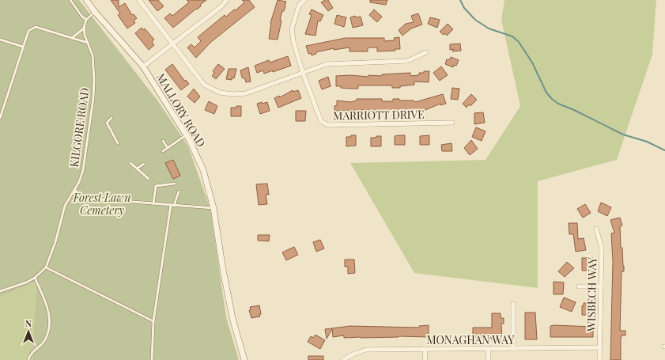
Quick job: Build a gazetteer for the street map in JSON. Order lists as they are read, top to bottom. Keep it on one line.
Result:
{"streets":{"street":["MALLORY ROAD","MARRIOTT DRIVE","WISBECH WAY","MONAGHAN WAY"],"lane":["KILGORE ROAD"]},"crossings":[["MALLORY ROAD","KILGORE ROAD"],["WISBECH WAY","MONAGHAN WAY"]],"parks":["Forest Lawn Cemetery"],"north":"top"}
